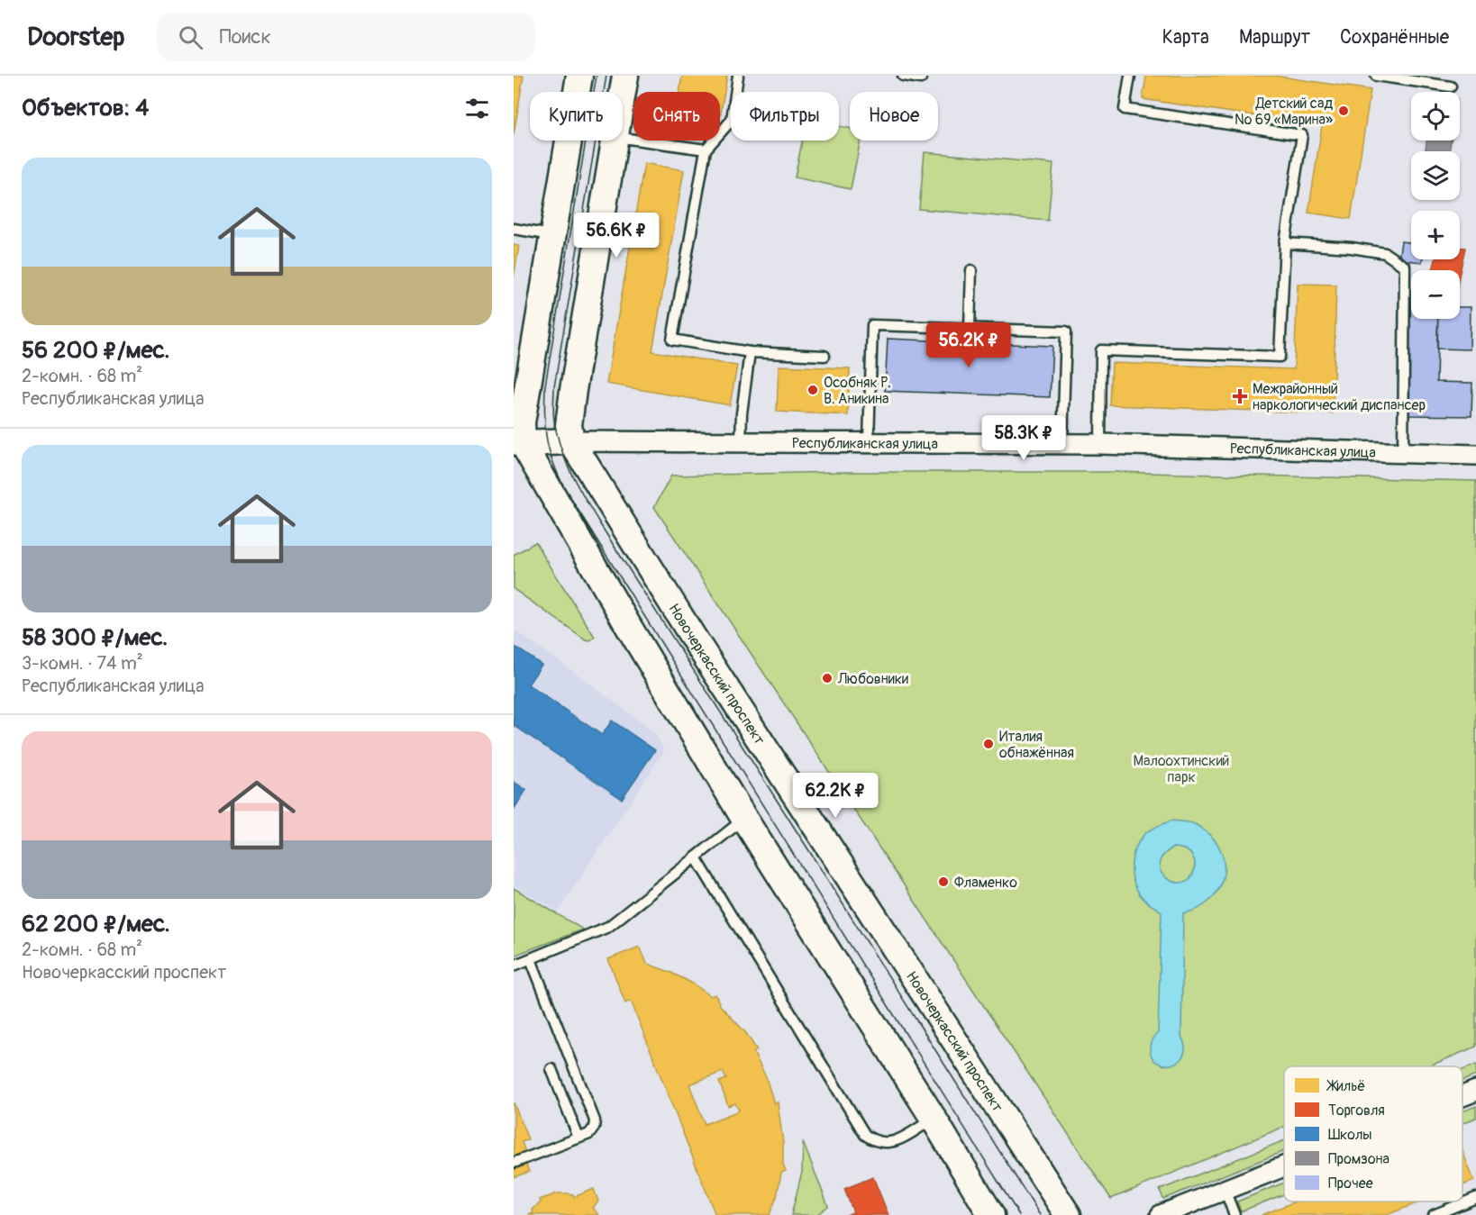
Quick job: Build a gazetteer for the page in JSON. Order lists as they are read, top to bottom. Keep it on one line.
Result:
{"streets":{"main road":["Республиканская улица","Новочеркасский проспект"]},"crossings":[["Республиканская улица","Новочеркасский проспект"]],"parks":["Малоохтинский парк"],"places":{"other":["Детский сад № 69 «Марина»","Особняк Р. В. Аникина","Любовники","Италия обнажённая","Фламенко"],"health":["Межрайонный наркологический диспансер"]},"legend":["Жильё","Торговля","Школы","Промзона","Прочее"],"page":{"header":"Doorstep","search":"Поиск","nav":["Карта","Маршрут","Сохранённые"],"heading":"Объектов: 4","map_buttons":["+","−"],"chip":["Купить","Снять","Фильтры","Новое"],"list":[{"name":"56 200 ₽/мес.","note":"2-комн. · 68 m² · Республиканская улица"},{"name":"58 300 ₽/мес.","note":"3-комн. · 74 m² · Республиканская улица"},{"name":"62 200 ₽/мес.","note":"2-комн. · 68 m² · Новочеркасский проспект"}],"price":["56.6K ₽","56.2K ₽","58.3K ₽","62.2K ₽"]}}
